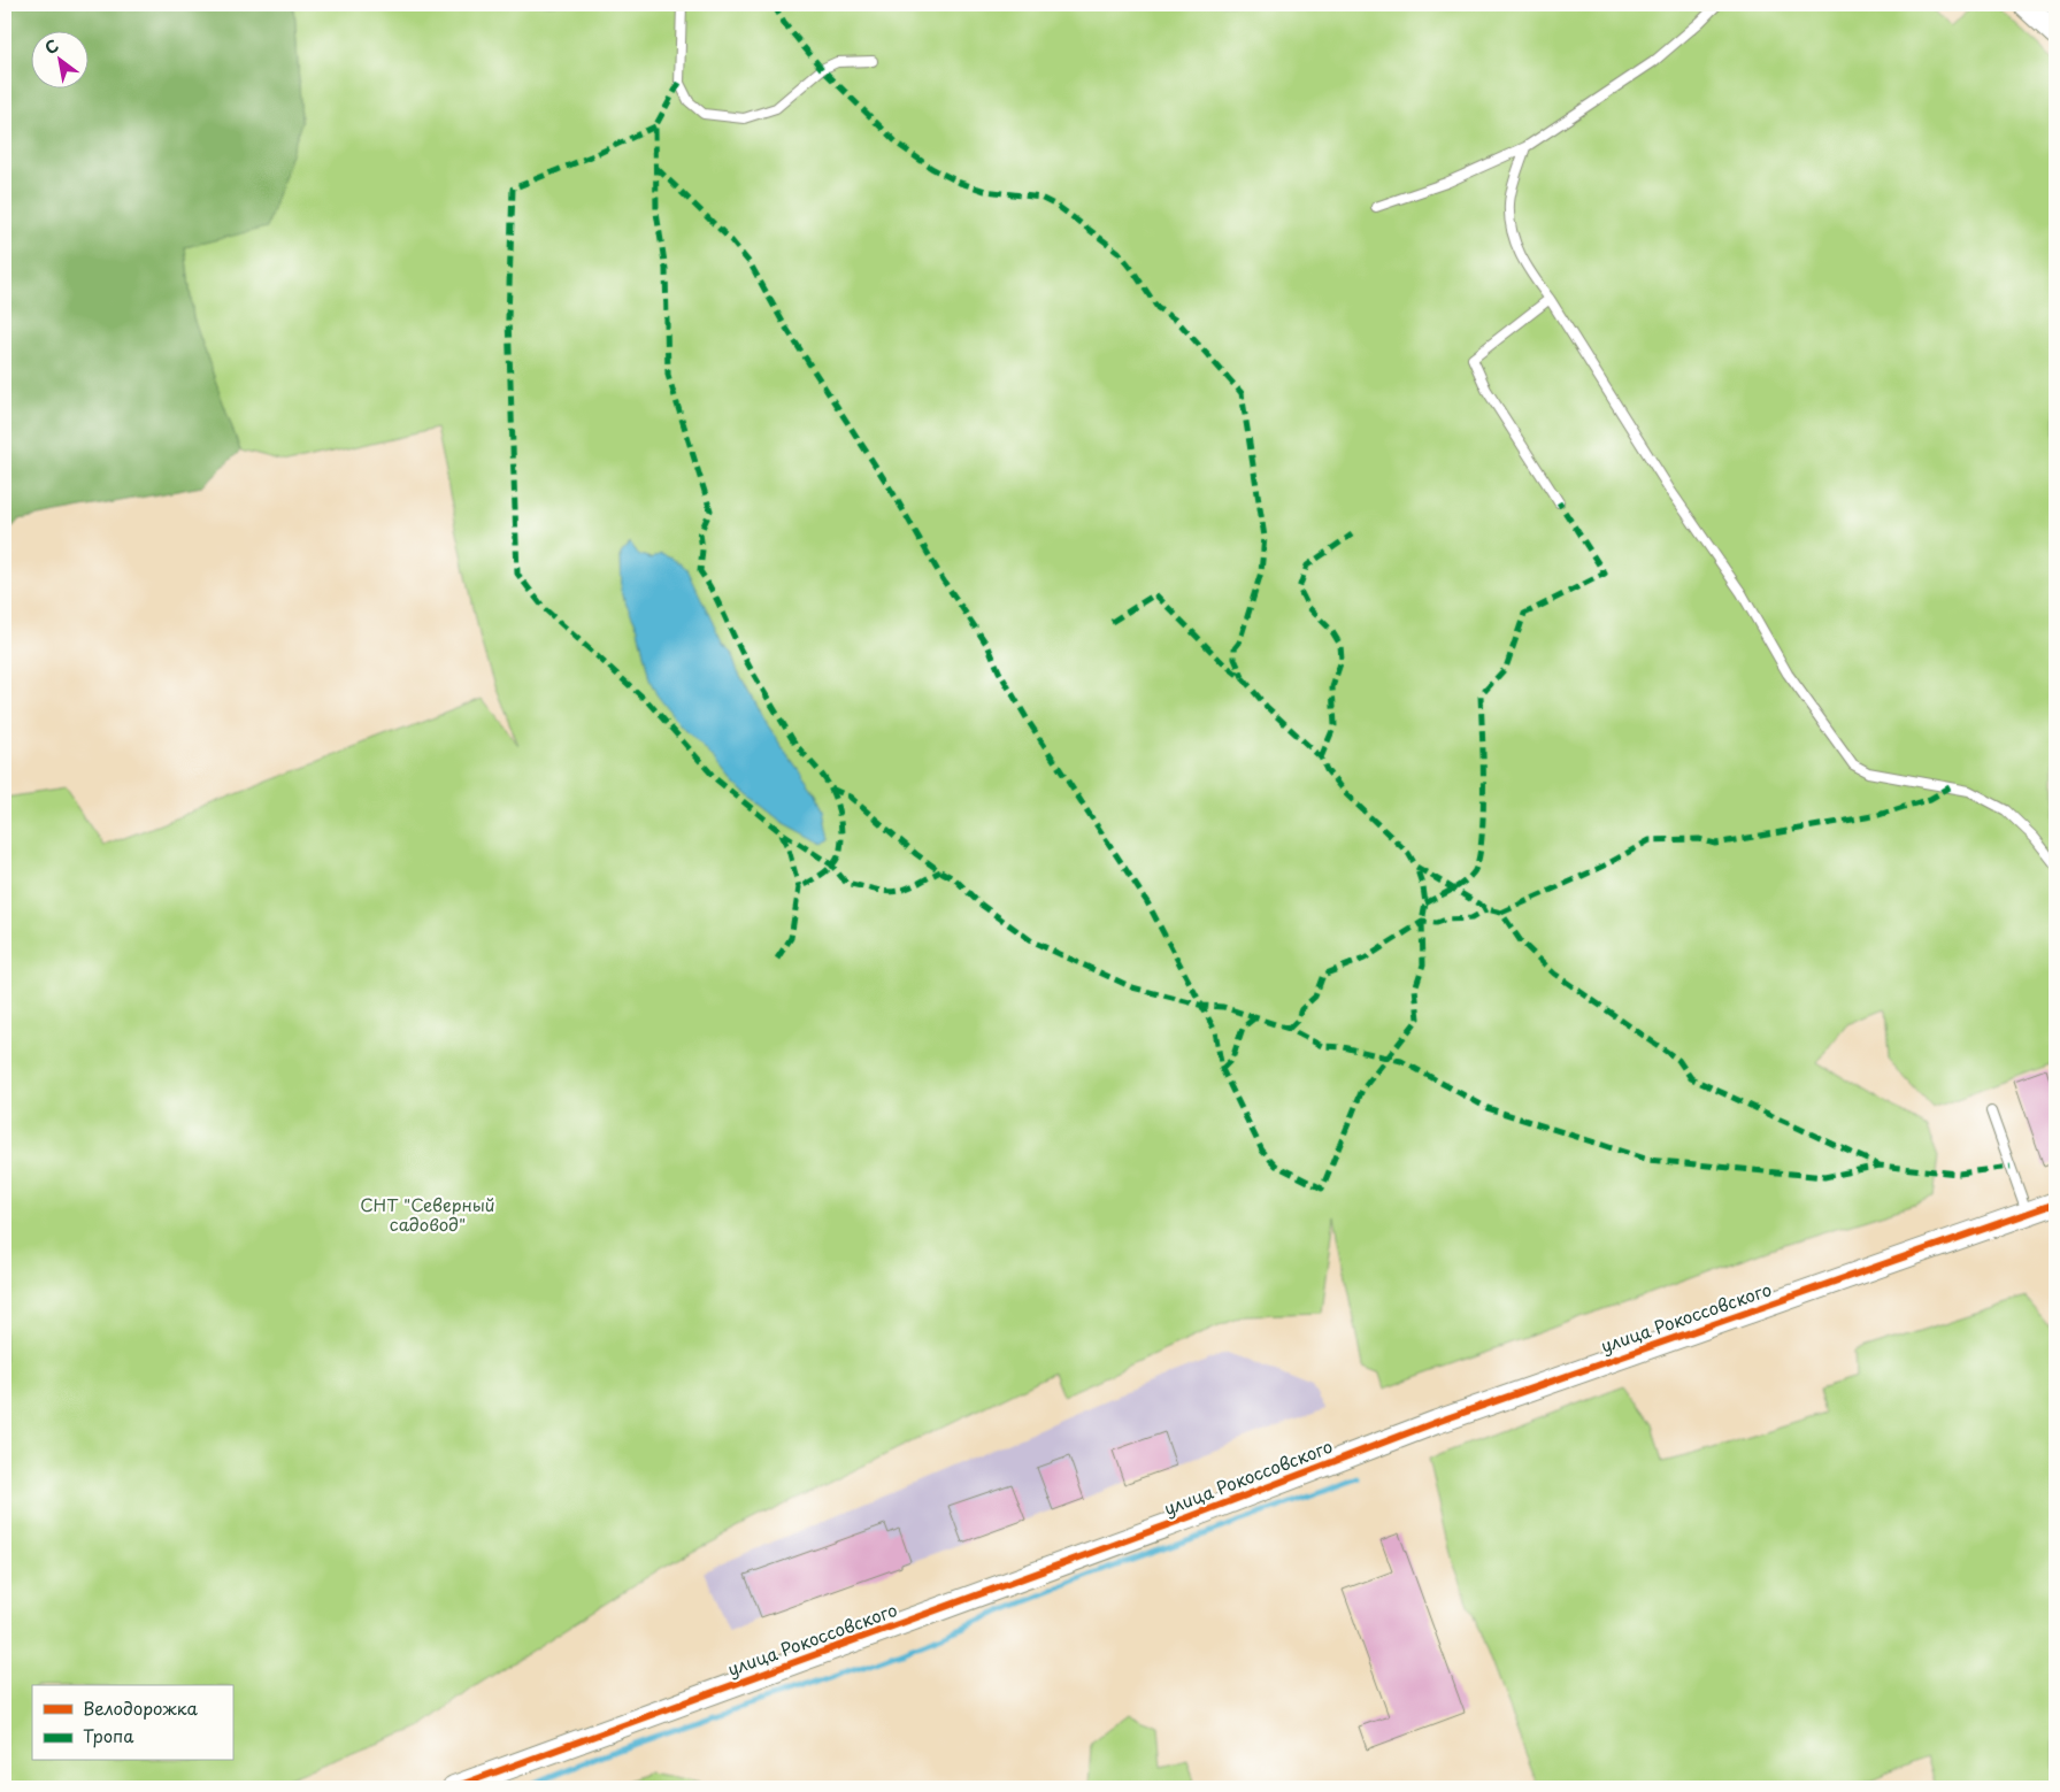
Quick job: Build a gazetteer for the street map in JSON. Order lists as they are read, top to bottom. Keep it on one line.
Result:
{"streets":{"street":["улица Рокоссовского"]},"parks":["СНТ \"Северный садовод\""],"legend":["Велодорожка","Тропа"],"north":"top left"}
